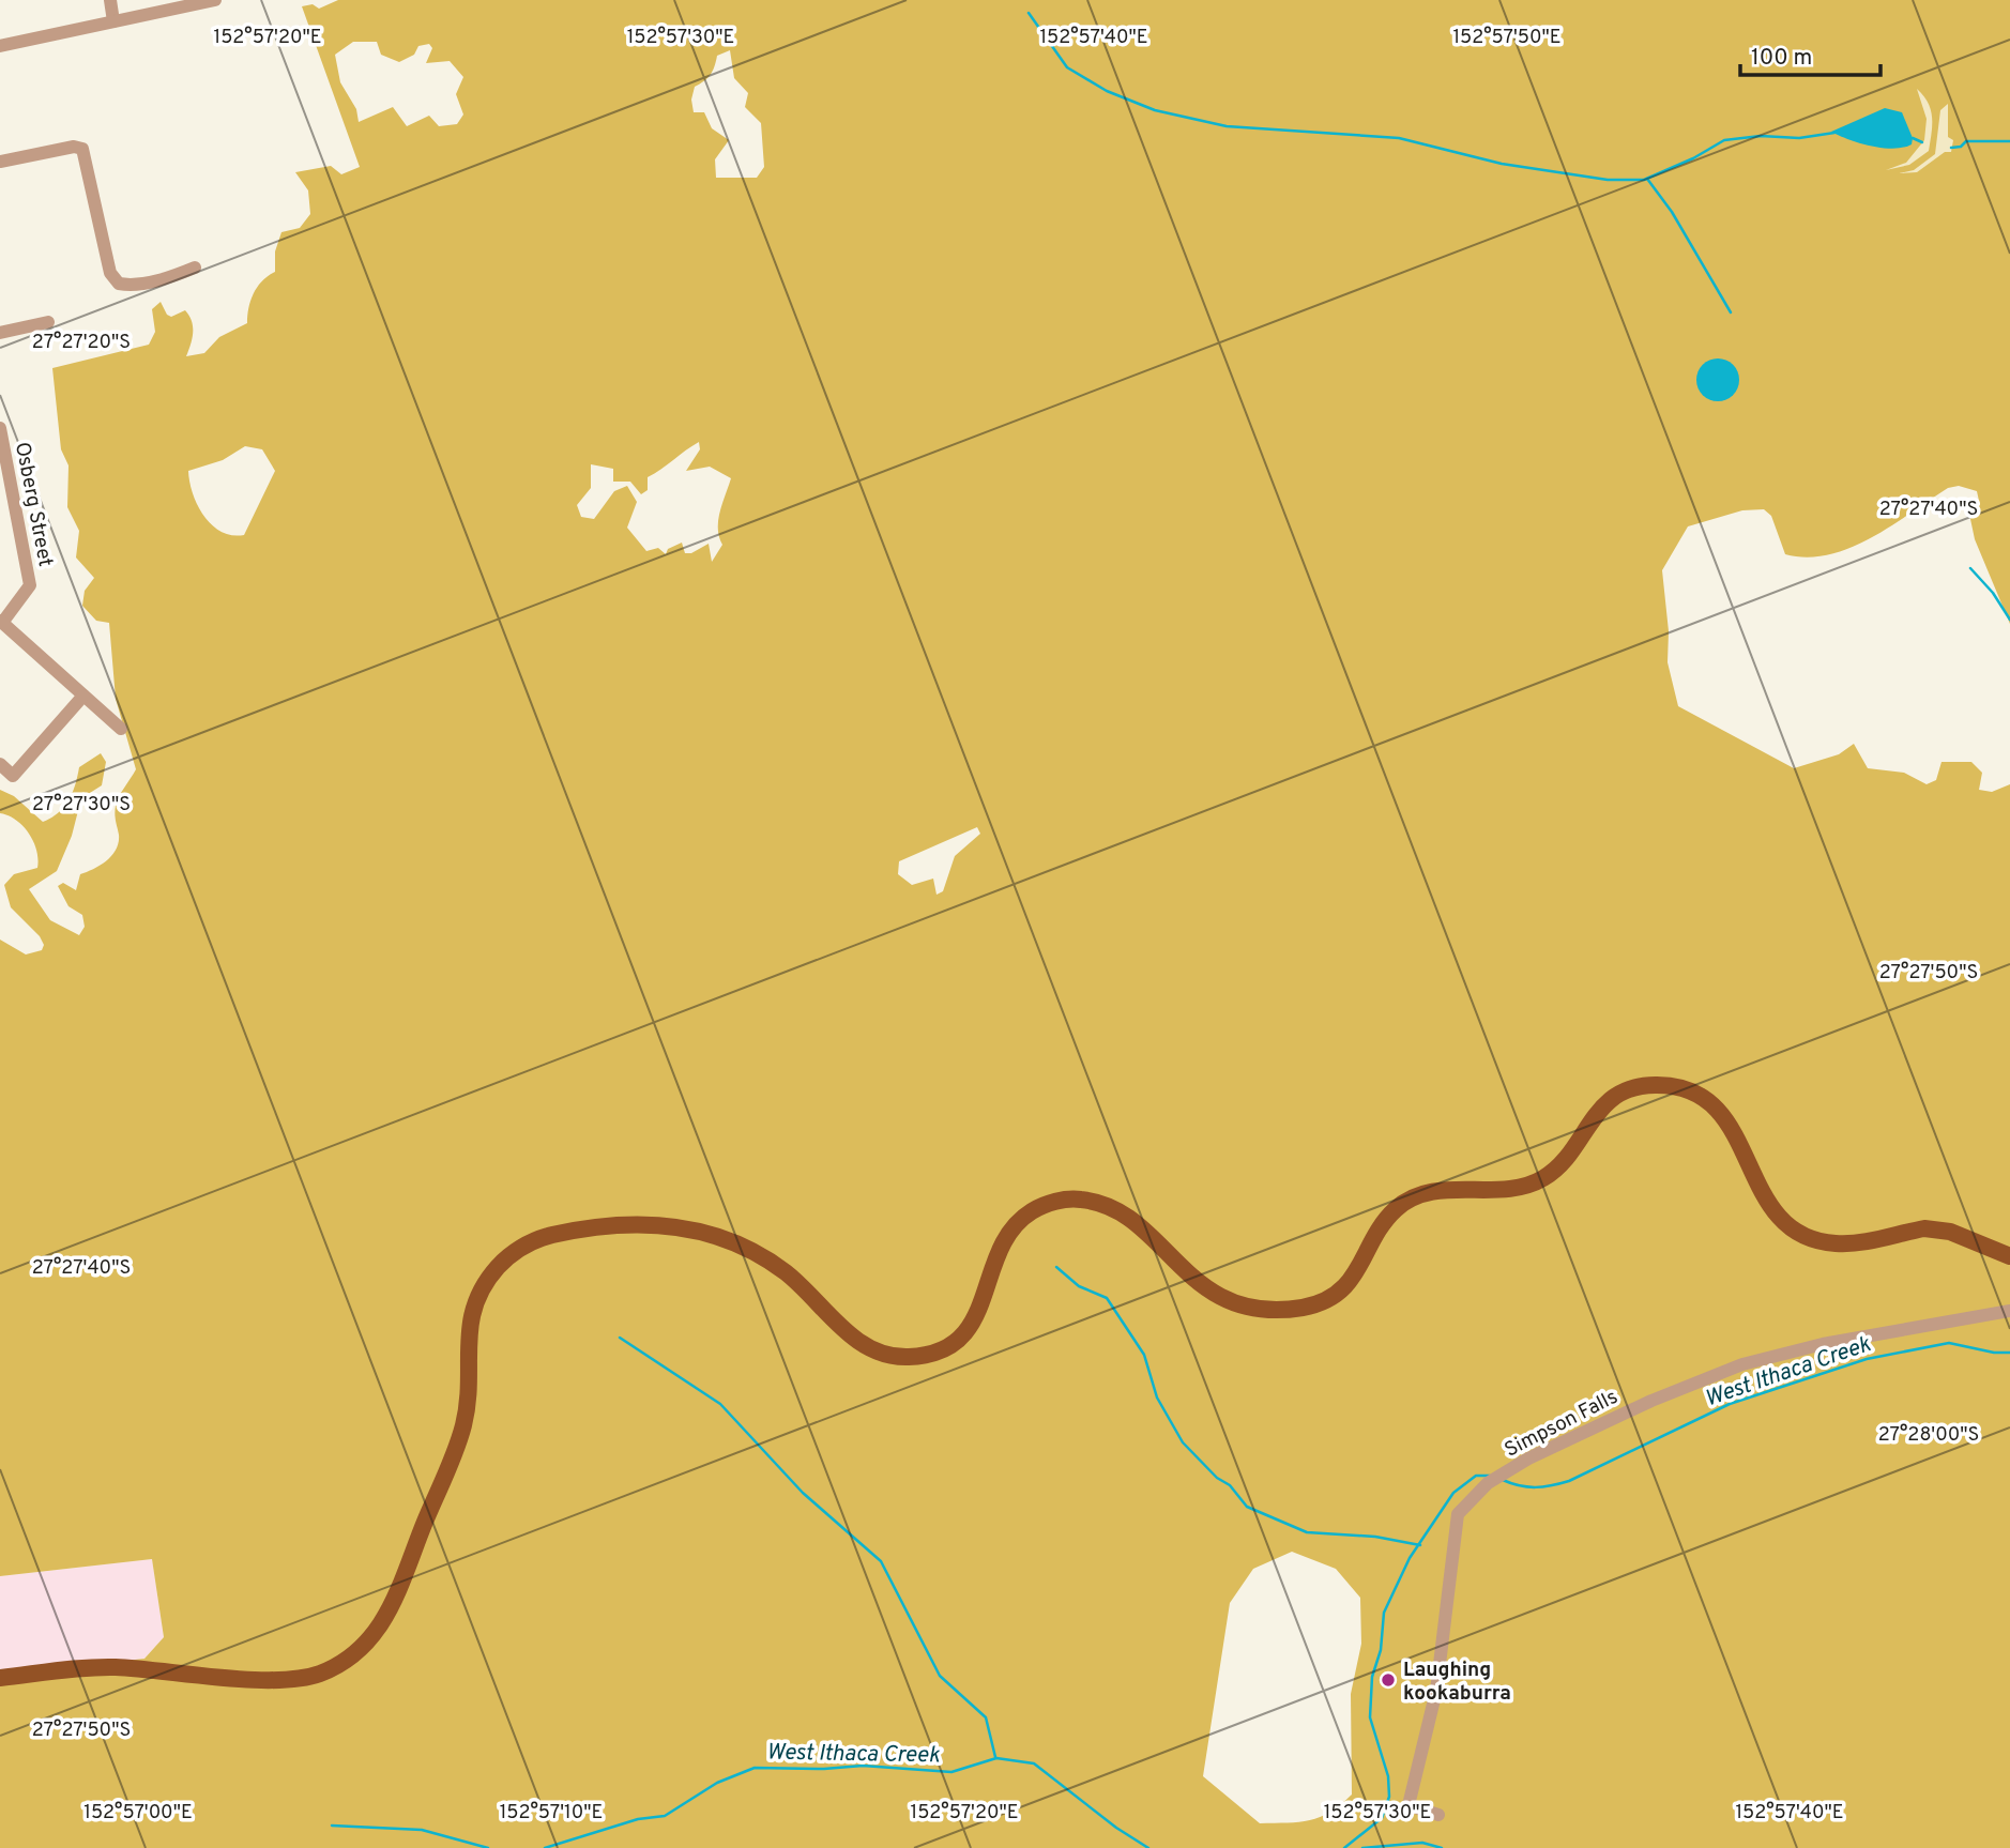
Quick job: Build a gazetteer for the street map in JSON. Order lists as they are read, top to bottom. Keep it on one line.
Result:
{"streets":{"street":["Osberg Street","Simpson Falls"]},"water":["West Ithaca Creek"],"places":["Laughing kookaburra"],"scale_bar":"100 m","coordinates":["152°57'20\"E","152°57'30\"E","152°57'40\"E","152°57'50\"E","27°27'20\"S","27°27'40\"S","27°27'30\"S","27°27'50\"S","27°28'00\"S","152°57'00\"E","152°57'10\"E"]}
